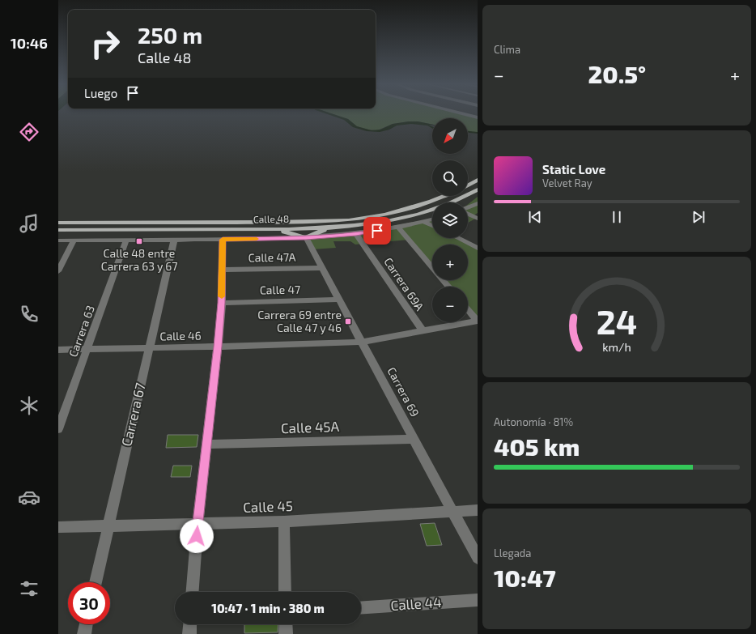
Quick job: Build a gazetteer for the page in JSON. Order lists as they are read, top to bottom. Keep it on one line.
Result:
{"streets":{"main road":["Calle 48"],"street":["Calle 47A","Carrera 69A","Calle 47","Carrera 63","Calle 46","Carrera 69","Carrera 67","Calle 45A","Calle 45","Calle 44"]},"crossings":[["Calle 48","Carrera 69A"],["Calle 48","Carrera 63"],["Calle 48","Carrera 69"],["Calle 48","Carrera 67"],["Calle 47A","Carrera 69"],["Carrera 69A","Calle 46"],["Calle 47","Carrera 69"],["Carrera 63","Calle 46"],["Calle 46","Carrera 69"],["Calle 46","Carrera 67"],["Carrera 69","Calle 45A"],["Carrera 69","Calle 45"],["Carrera 67","Calle 45"]],"places":{"transit":["Calle 48 entre Carrera 63 y 67","Carrera 69 entre Calle 47 y 46"]},"north":"bottom left","page":{"tabs":"10:46","tile":["Clima",["Autonomía · 81%","405 km"],["Llegada","10:47"]],"turn":["250 m","Calle 48"],"heat":["−","20.5°","+"],"then":"Luego","map_buttons":["+","−"],"song":["Static Love","Velvet Ray"],"limit":"30","trip":"10:47 · 1 min · 380 m","gauge":["24","km/h"]}}
